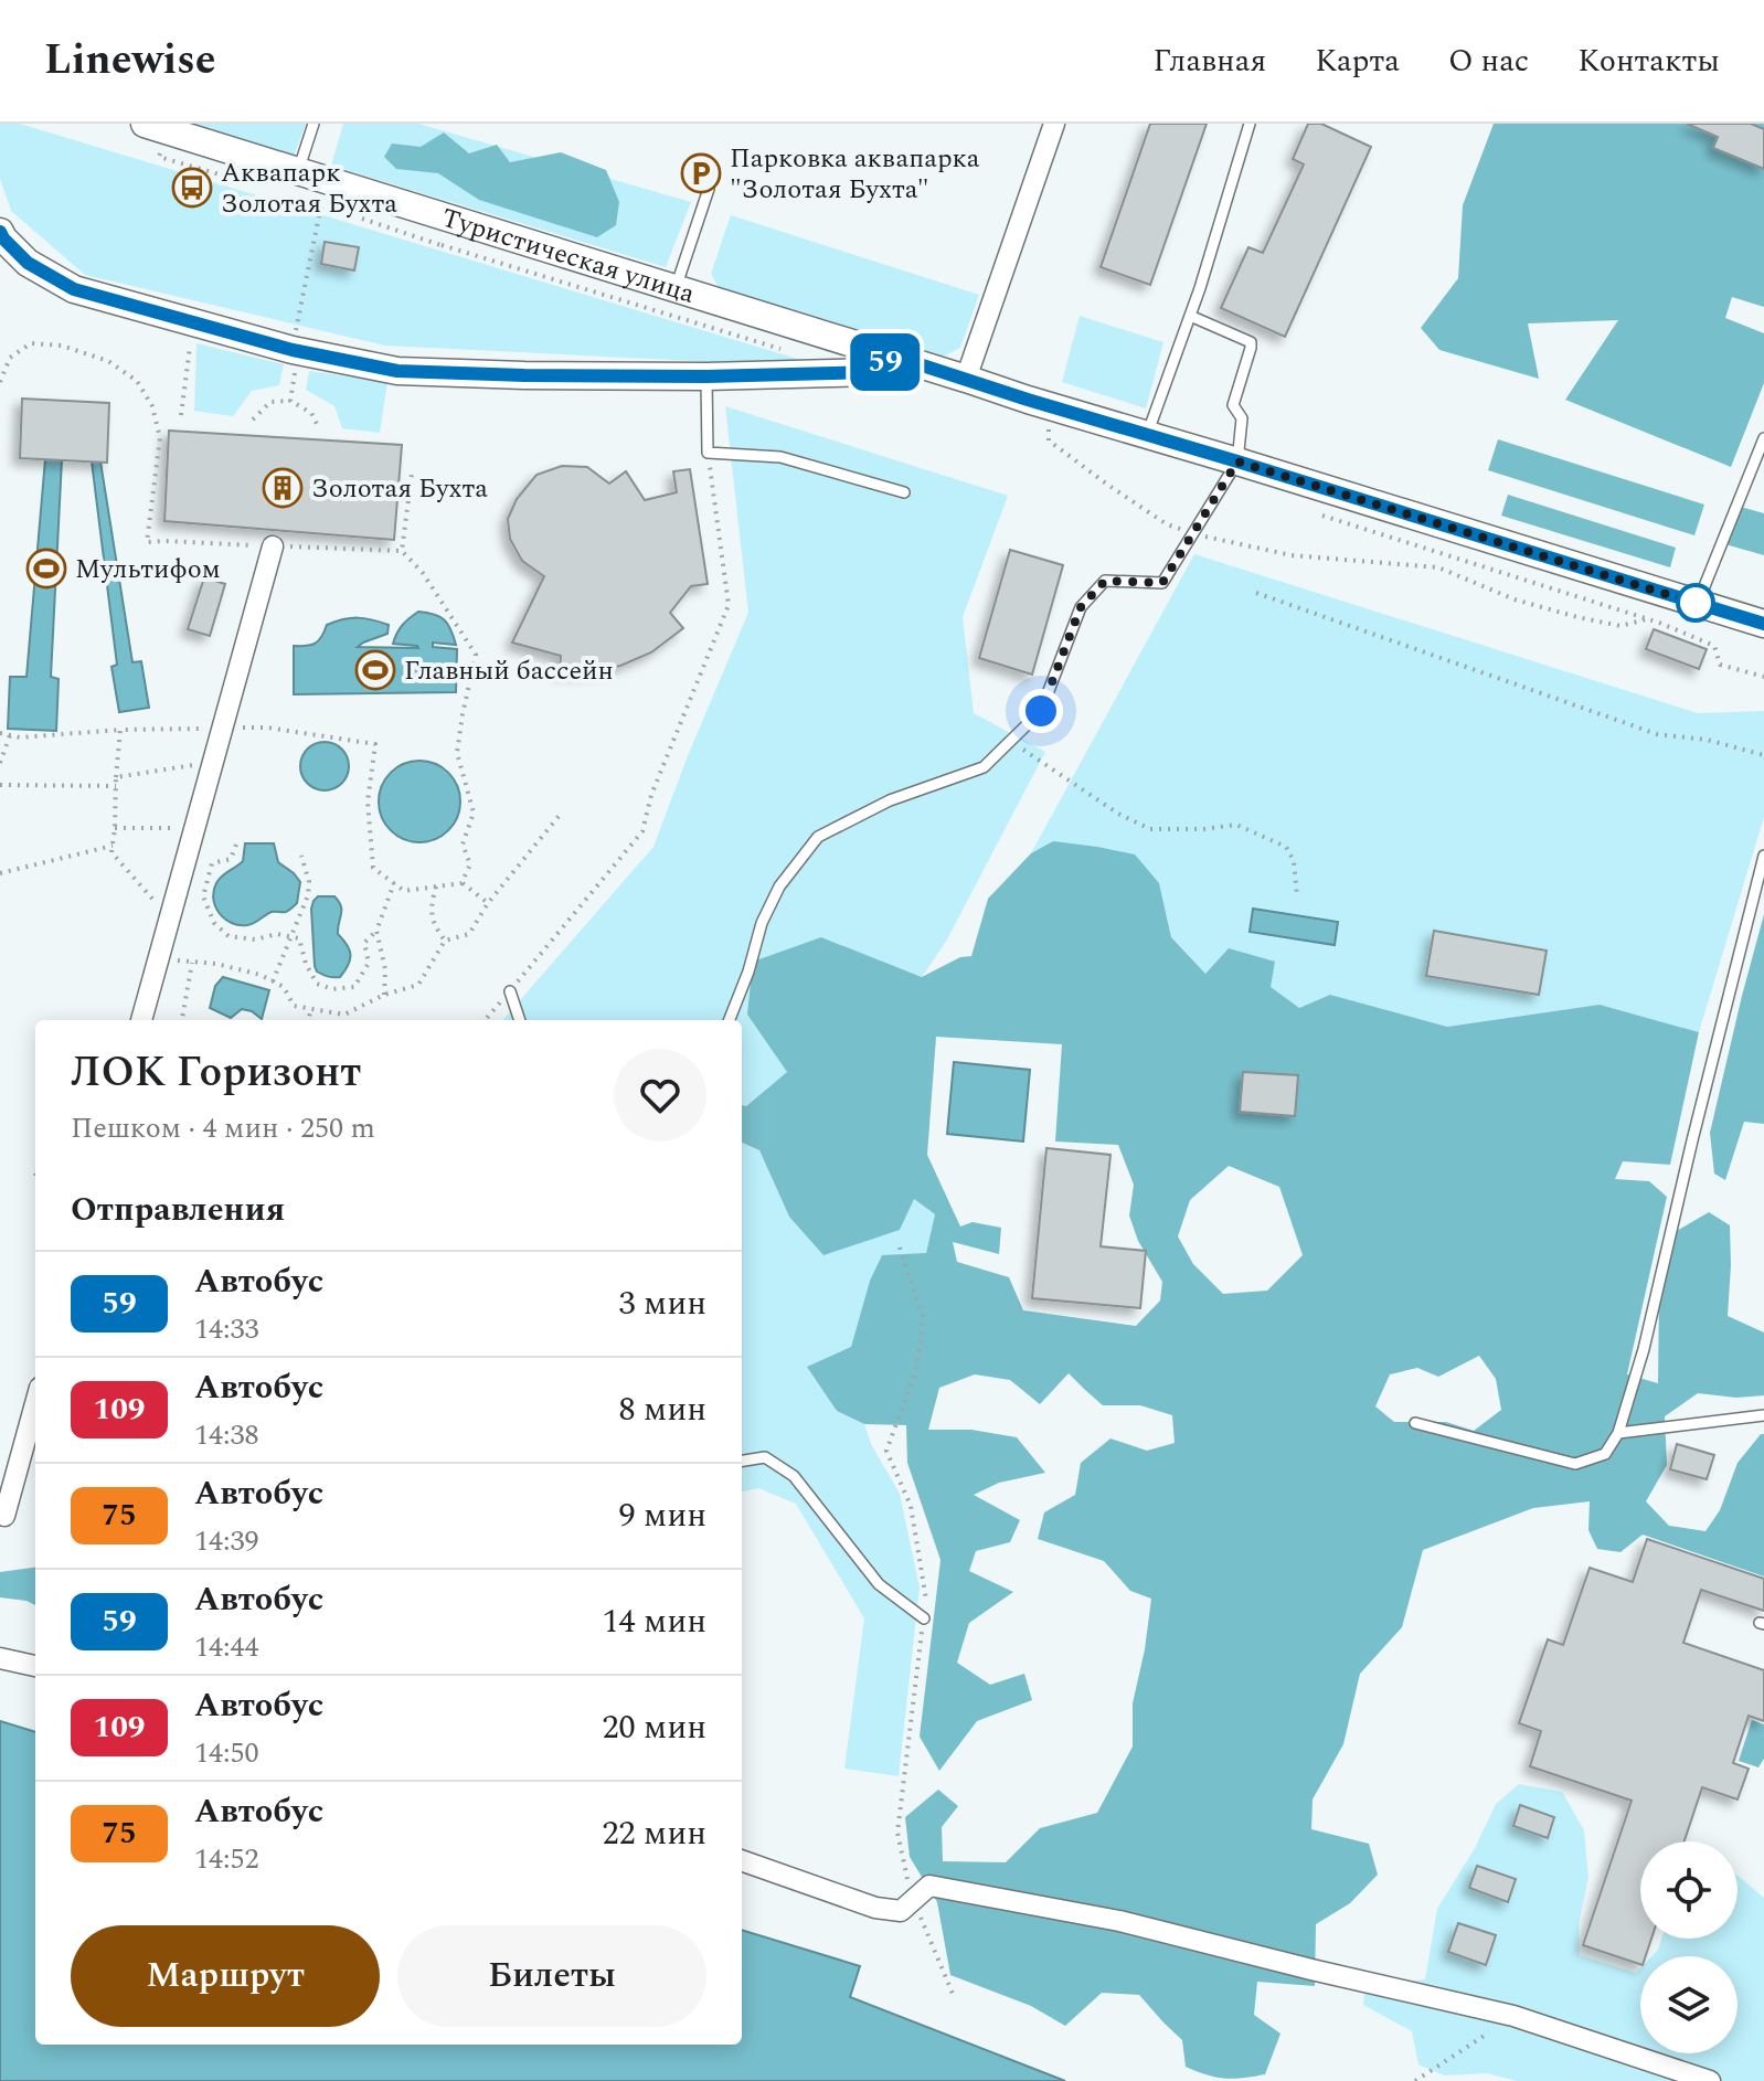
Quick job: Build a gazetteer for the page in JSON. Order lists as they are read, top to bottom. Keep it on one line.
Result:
{"streets":{"street":["Туристическая улица"]},"places":{"parking":["Парковка аквапарка \"Золотая Бухта\""],"bus stop":["Аквапарк Золотая Бухта"],"building":["Золотая Бухта"],"sports":["Мультифом","Главный бассейн"]},"lines":["bus line 59"],"page":{"header":"Linewise","nav":["Главная","Карта","О нас","Контакты"],"on_map":"59","heading":[["ЛОК Горизонт","Пешком · 4 мин · 250 m"],"Отправления"],"list":[{"mark":"59","name":"Автобус","note":"14:33","value":"3 мин"},{"mark":"109","name":"Автобус","note":"14:38","value":"8 мин"},{"mark":"75","name":"Автобус","note":"14:39","value":"9 мин"},{"mark":"59","name":"Автобус","note":"14:44","value":"14 мин"},{"mark":"109","name":"Автобус","note":"14:50","value":"20 мин"},{"mark":"75","name":"Автобус","note":"14:52","value":"22 мин"}],"buttons":["Маршрут","Билеты"]}}
